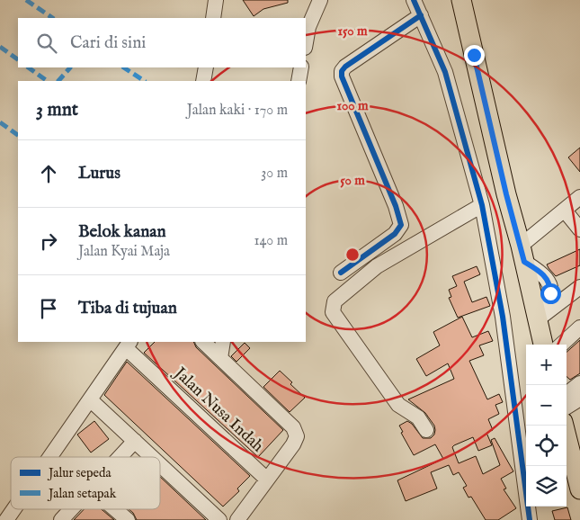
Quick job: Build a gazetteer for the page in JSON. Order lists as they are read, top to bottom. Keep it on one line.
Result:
{"streets":{"street":["Jalan Nusa Indah"]},"legend":["Jalur sepeda","Jalan setapak"],"page":{"search":"Cari di sini","heading":["3 mnt","Jalan kaki · 170 m"],"list":[["Lurus","30 m"],["Belok kanan","Jalan Kyai Maja","140 m"],"Tiba di tujuan"],"map_buttons":["+","−"]},"rings":["150 m","100 m","50 m"]}
